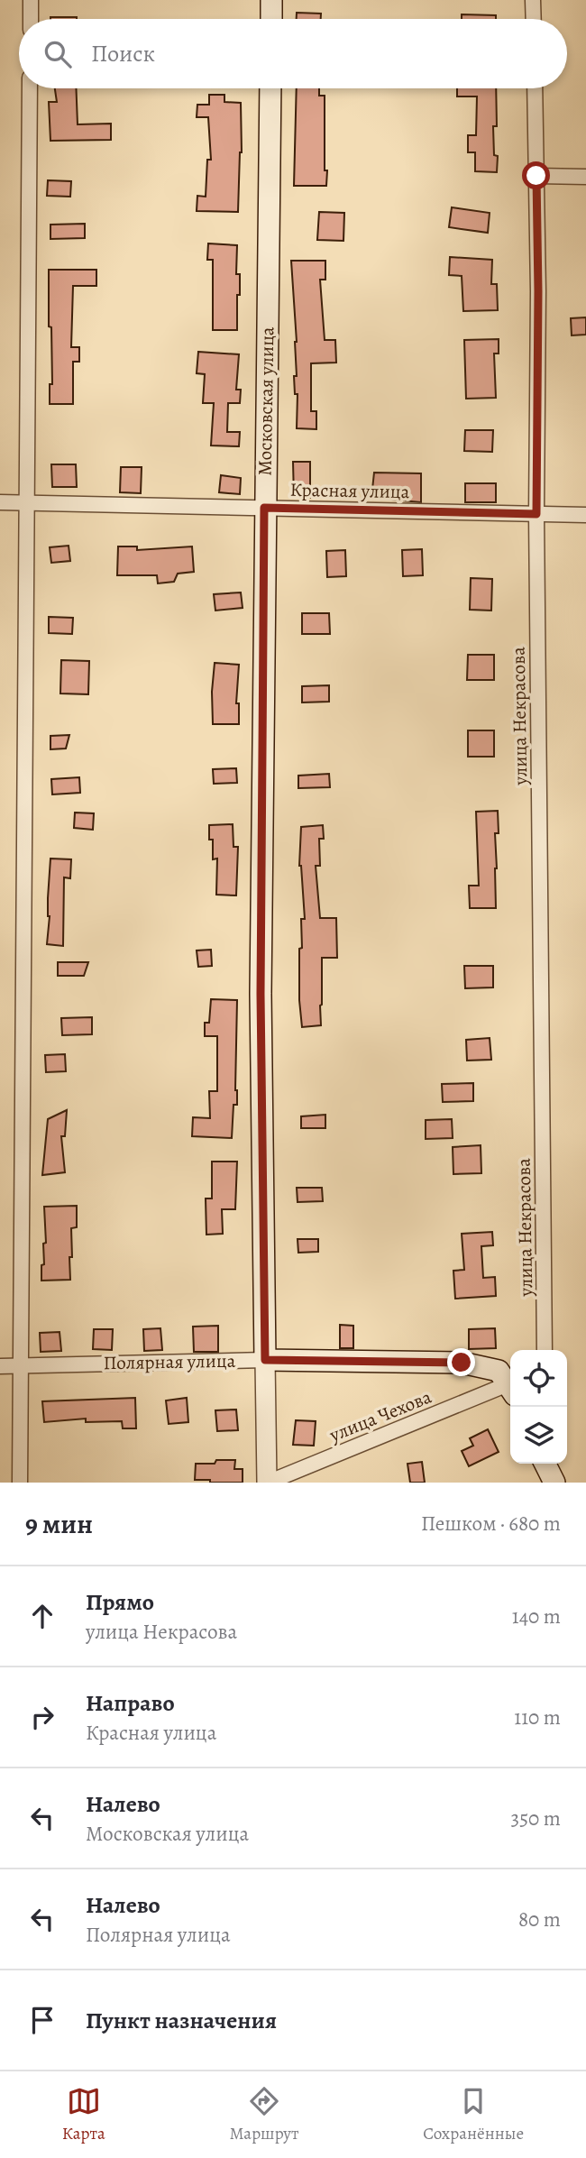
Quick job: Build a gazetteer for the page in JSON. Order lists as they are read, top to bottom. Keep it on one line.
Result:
{"streets":{"main road":["Московская улица","Полярная улица"],"street":["Красная улица","улица Некрасова","улица Чехова"]},"crossings":[["Московская улица","Красная улица"],["Московская улица","Полярная улица"],["Московская улица","улица Чехова"],["Красная улица","улица Некрасова"]],"page":{"search":"Поиск","heading":["9 мин","Пешком · 680 m"],"list":[["Прямо","улица Некрасова","140 m"],["Направо","Красная улица","110 m"],["Налево","Московская улица","350 m"],["Налево","Полярная улица","80 m"],"Пункт назначения"],"nav":["Карта","Маршрут","Сохранённые"]}}
